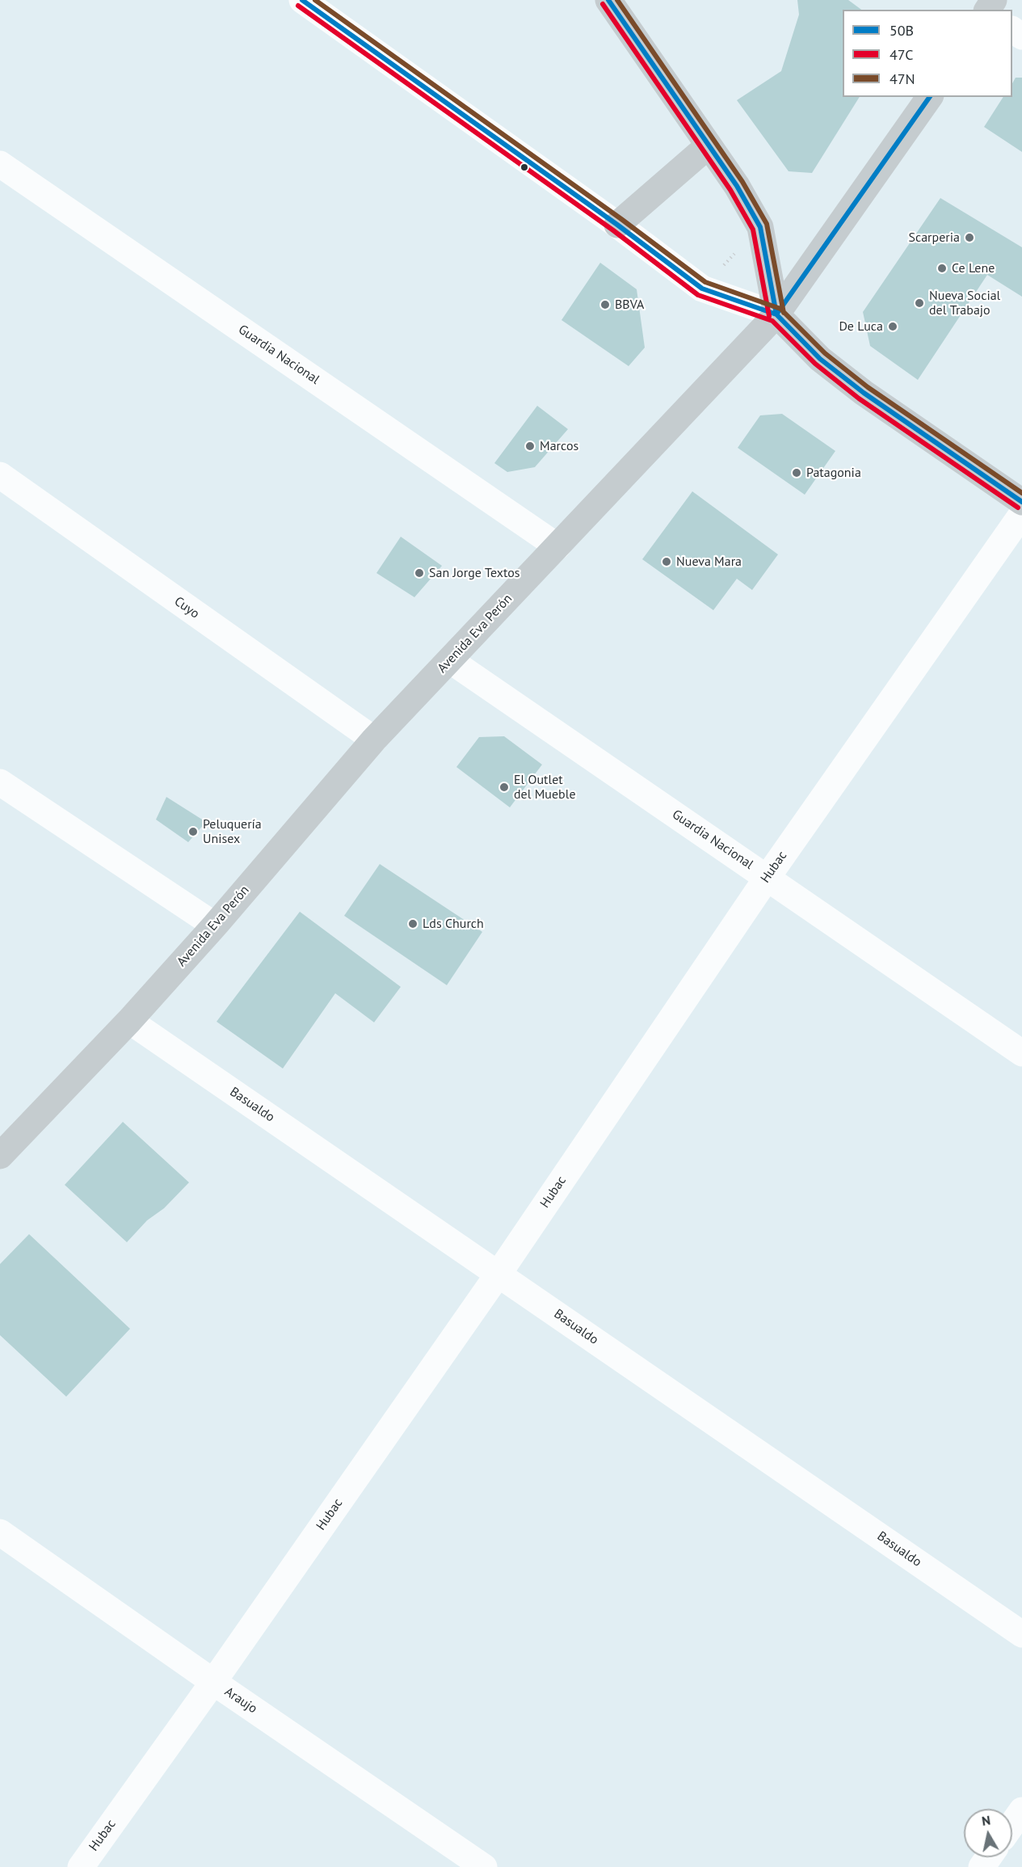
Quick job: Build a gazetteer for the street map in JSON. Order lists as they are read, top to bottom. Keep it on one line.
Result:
{"streets":{"main road":["Avenida Eva Perón"],"street":["Guardia Nacional","Cuyo","Hubac","Basualdo","Araujo"]},"crossings":[["Guardia Nacional","Avenida Eva Perón"],["Guardia Nacional","Hubac"],["Cuyo","Avenida Eva Perón"],["Avenida Eva Perón","Basualdo"],["Hubac","Basualdo"],["Hubac","Araujo"]],"places":["Scarperia","Ce Lene","Nueva Social del Trabajo","BBVA","De Luca","Marcos","Patagonia","Nueva Mara","San Jorge Textos","El Outlet del Mueble","Peluquería Unisex","Lds Church"],"lines":["transit line 50B","transit line 47N","transit line 47C"],"legend":["50B","47C","47N"],"north":"top"}
